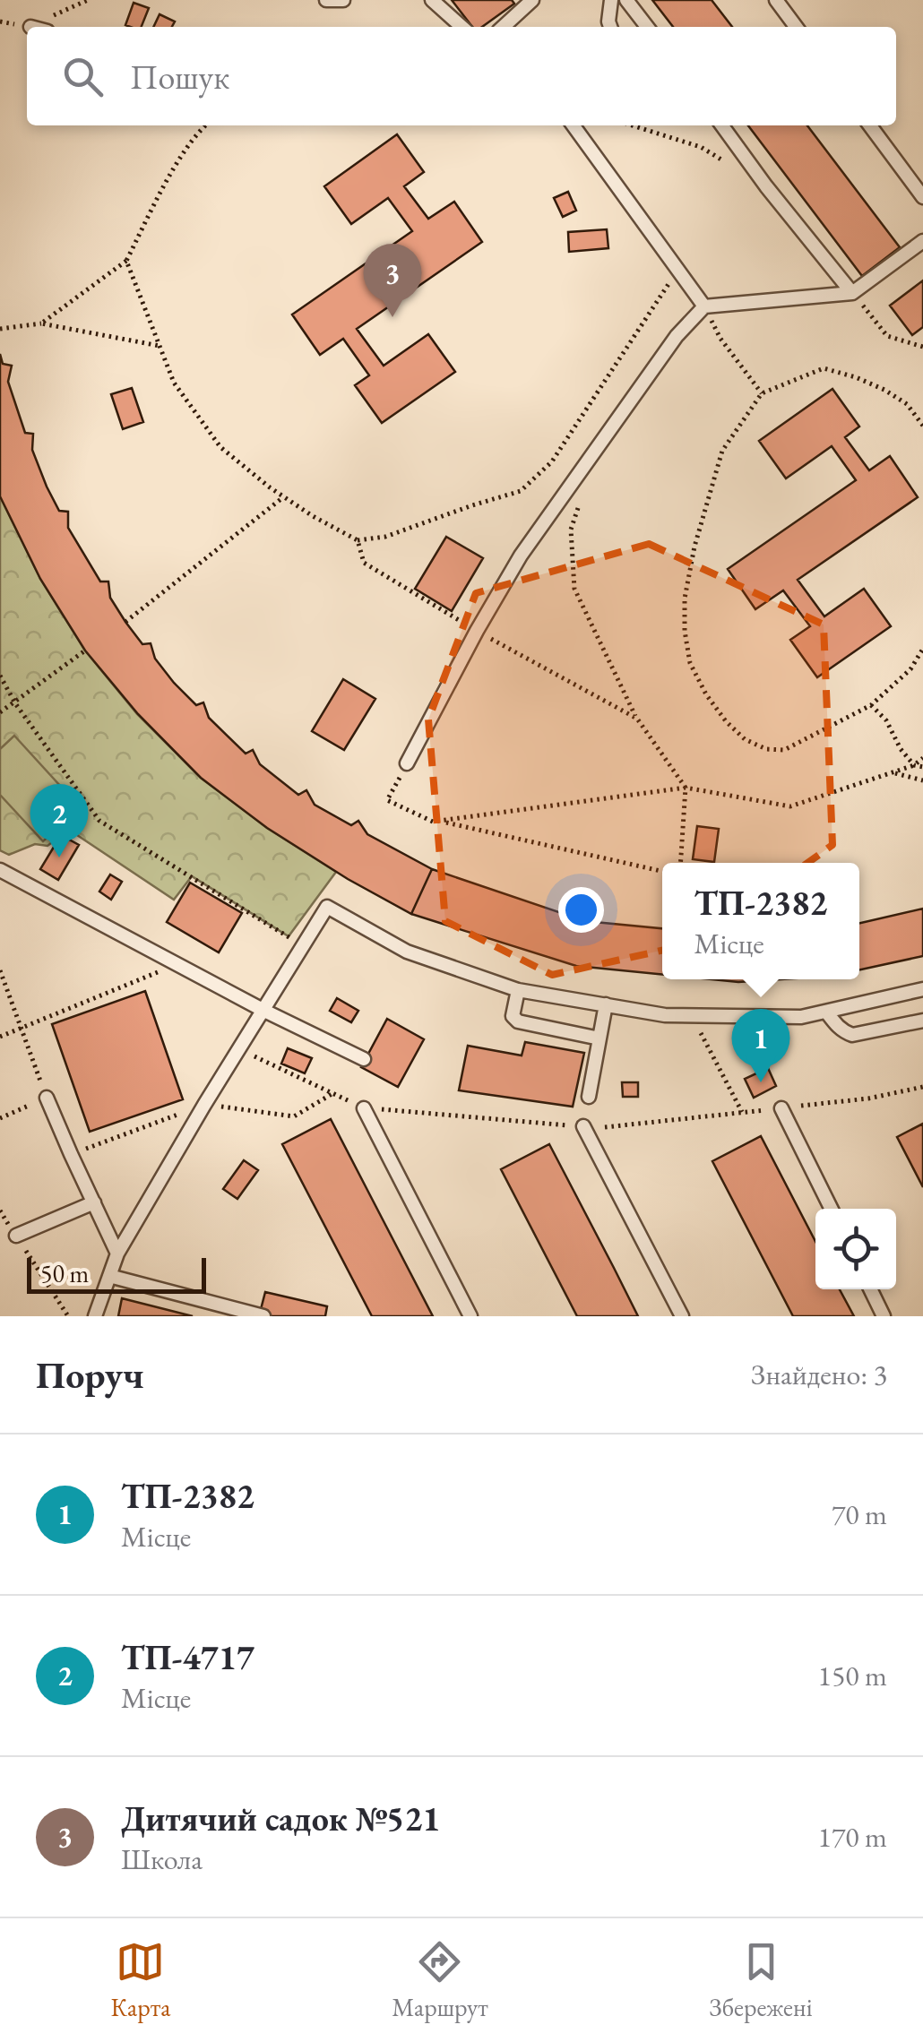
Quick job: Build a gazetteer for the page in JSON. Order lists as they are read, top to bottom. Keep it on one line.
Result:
{"scale_bar":"50 m","page":{"search":"Пошук","pins":["3","2","1"],"popup":["ТП-2382","Місце"],"scale":"50 m","heading":["Поруч","Знайдено: 3"],"list":[{"mark":"1","name":"ТП-2382","note":"Місце","value":"70 m"},{"mark":"2","name":"ТП-4717","note":"Місце","value":"150 m"},{"mark":"3","name":"Дитячий садок №521","note":"Школа","value":"170 m"}],"nav":["Карта","Маршрут","Збережені"]}}
